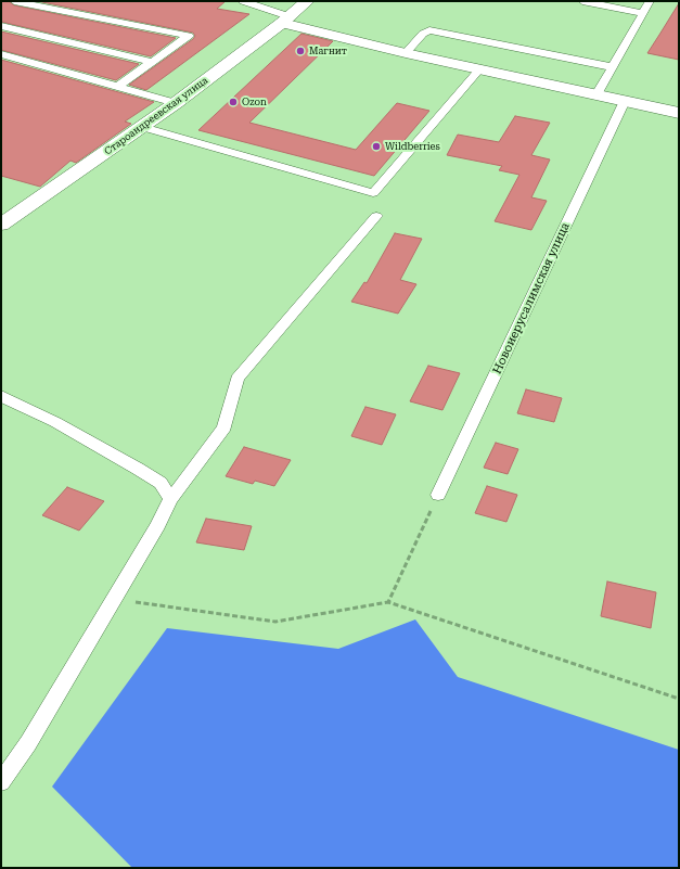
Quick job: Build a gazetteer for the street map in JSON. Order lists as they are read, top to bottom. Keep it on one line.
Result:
{"streets":{"street":["Староандреевская улица"],"lane":["Новоиерусалимская улица"]},"places":["Магнит","Ozon","Wildberries"]}
